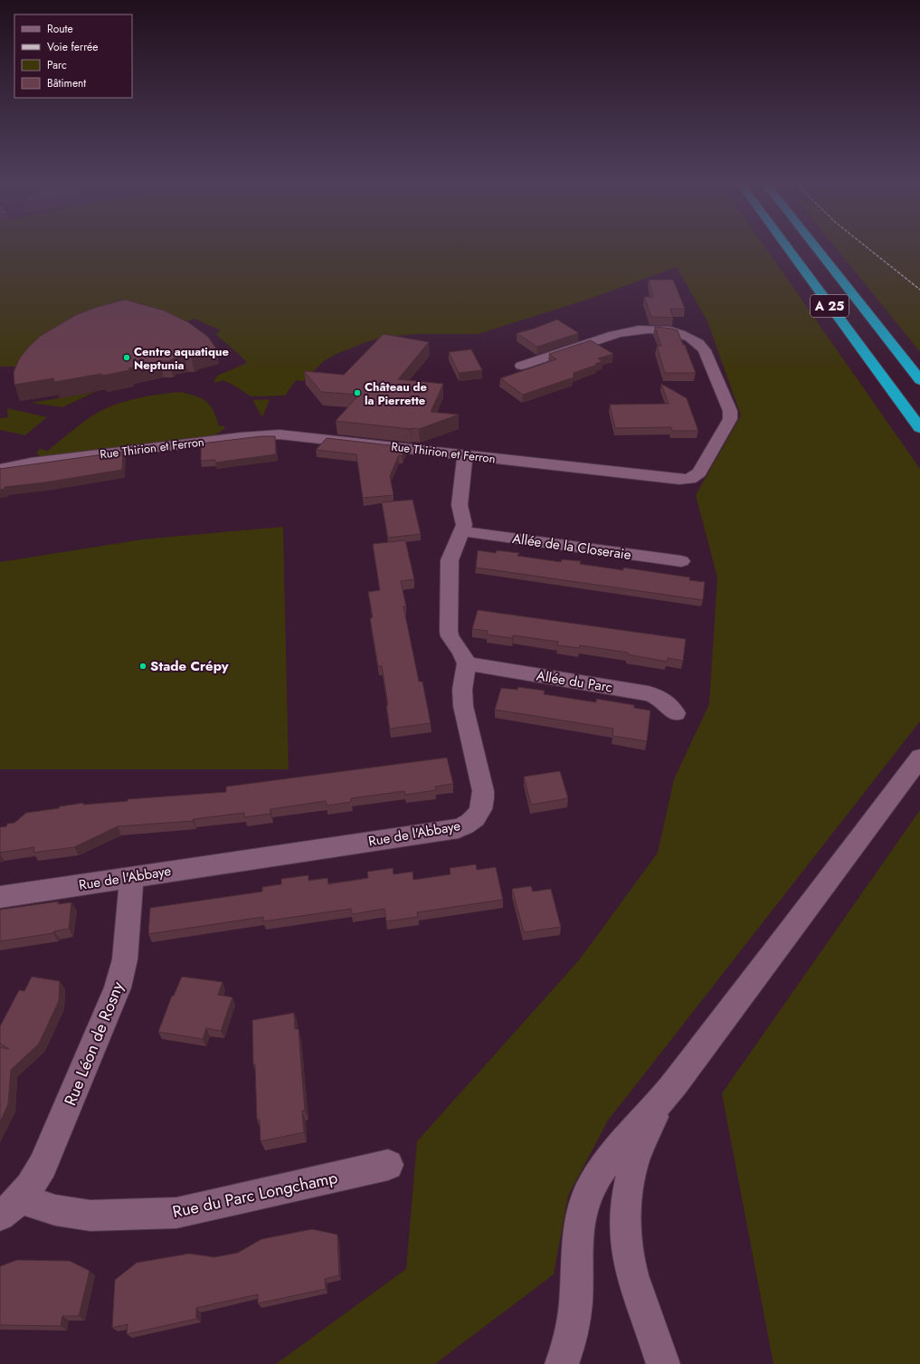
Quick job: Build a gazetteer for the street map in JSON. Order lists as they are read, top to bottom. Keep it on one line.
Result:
{"streets":{"highway":["A 25"],"street":["Rue Thirion et Ferron","Allée de la Closeraie","Allée du Parc","Rue de l'Abbaye","Rue Léon de Rosny","Rue du Parc Longchamp"]},"crossings":[["Allée du Parc","Rue de l'Abbaye"],["Rue de l'Abbaye","Rue Léon de Rosny"],["Rue Léon de Rosny","Rue du Parc Longchamp"]],"places":["Centre aquatique Neptunia","Château de la Pierrette","Stade Crépy"],"legend":["Route","Voie ferrée","Parc","Bâtiment"]}
